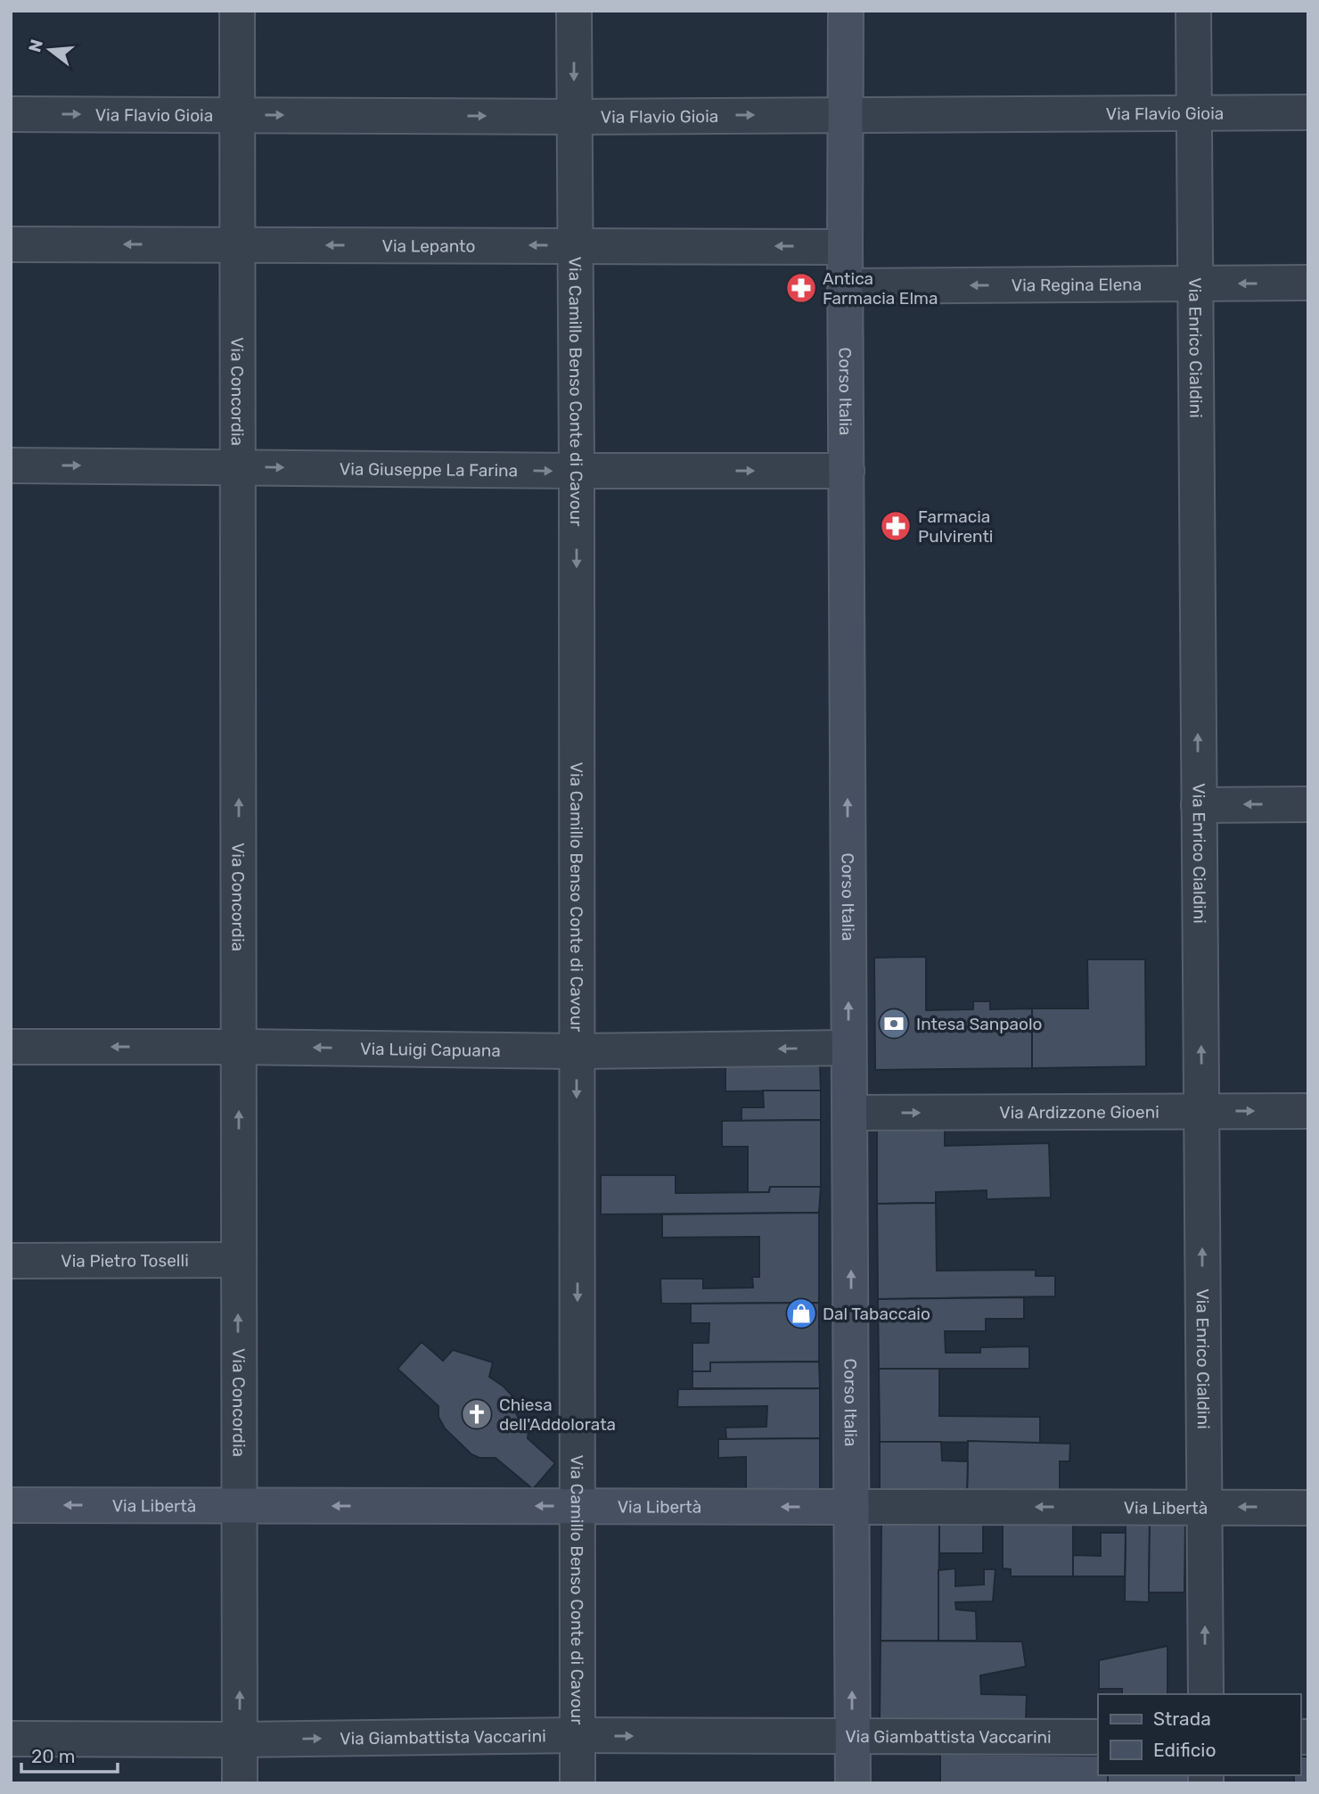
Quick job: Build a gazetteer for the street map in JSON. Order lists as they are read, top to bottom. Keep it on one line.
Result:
{"streets":{"street":["Via Flavio Gioia","Via Lepanto","Via Regina Elena","Via Enrico Cialdini","Via Concordia","Via Camillo Benso Conte di Cavour","Corso Italia","Via Giuseppe La Farina","Via Luigi Capuana","Via Ardizzone Gioeni","Via Pietro Toselli","Via Libertà","Via Giambattista Vaccarini"]},"crossings":[["Via Flavio Gioia","Via Enrico Cialdini"],["Via Flavio Gioia","Via Concordia"],["Via Flavio Gioia","Via Camillo Benso Conte di Cavour"],["Via Flavio Gioia","Corso Italia"],["Via Lepanto","Via Concordia"],["Via Lepanto","Via Camillo Benso Conte di Cavour"],["Via Lepanto","Corso Italia"],["Via Regina Elena","Via Enrico Cialdini"],["Via Regina Elena","Corso Italia"],["Via Enrico Cialdini","Via Ardizzone Gioeni"],["Via Enrico Cialdini","Via Libertà"],["Via Concordia","Via Giuseppe La Farina"],["Via Concordia","Via Luigi Capuana"],["Via Concordia","Via Pietro Toselli"],["Via Concordia","Via Libertà"],["Via Concordia","Via Giambattista Vaccarini"],["Via Camillo Benso Conte di Cavour","Via Giuseppe La Farina"],["Via Camillo Benso Conte di Cavour","Via Luigi Capuana"],["Via Camillo Benso Conte di Cavour","Via Libertà"],["Via Camillo Benso Conte di Cavour","Via Giambattista Vaccarini"],["Corso Italia","Via Giuseppe La Farina"],["Corso Italia","Via Luigi Capuana"],["Corso Italia","Via Ardizzone Gioeni"],["Corso Italia","Via Libertà"],["Corso Italia","Via Giambattista Vaccarini"]],"one_way":["Via Flavio Gioia","Via Lepanto","Via Regina Elena","Via Enrico Cialdini","Via Concordia","Via Camillo Benso Conte di Cavour","Corso Italia","Via Giuseppe La Farina","Via Luigi Capuana","Via Ardizzone Gioeni","Via Libertà","Via Giambattista Vaccarini"],"places":{"pharmacy":["Antica Farmacia Elma","Farmacia Pulvirenti"],"bank":["Intesa Sanpaolo"],"shop":["Dal Tabaccaio"],"church":["Chiesa dell'Addolorata"]},"legend":["Strada","Edificio"],"scale_bar":"20 m","north":"left"}
